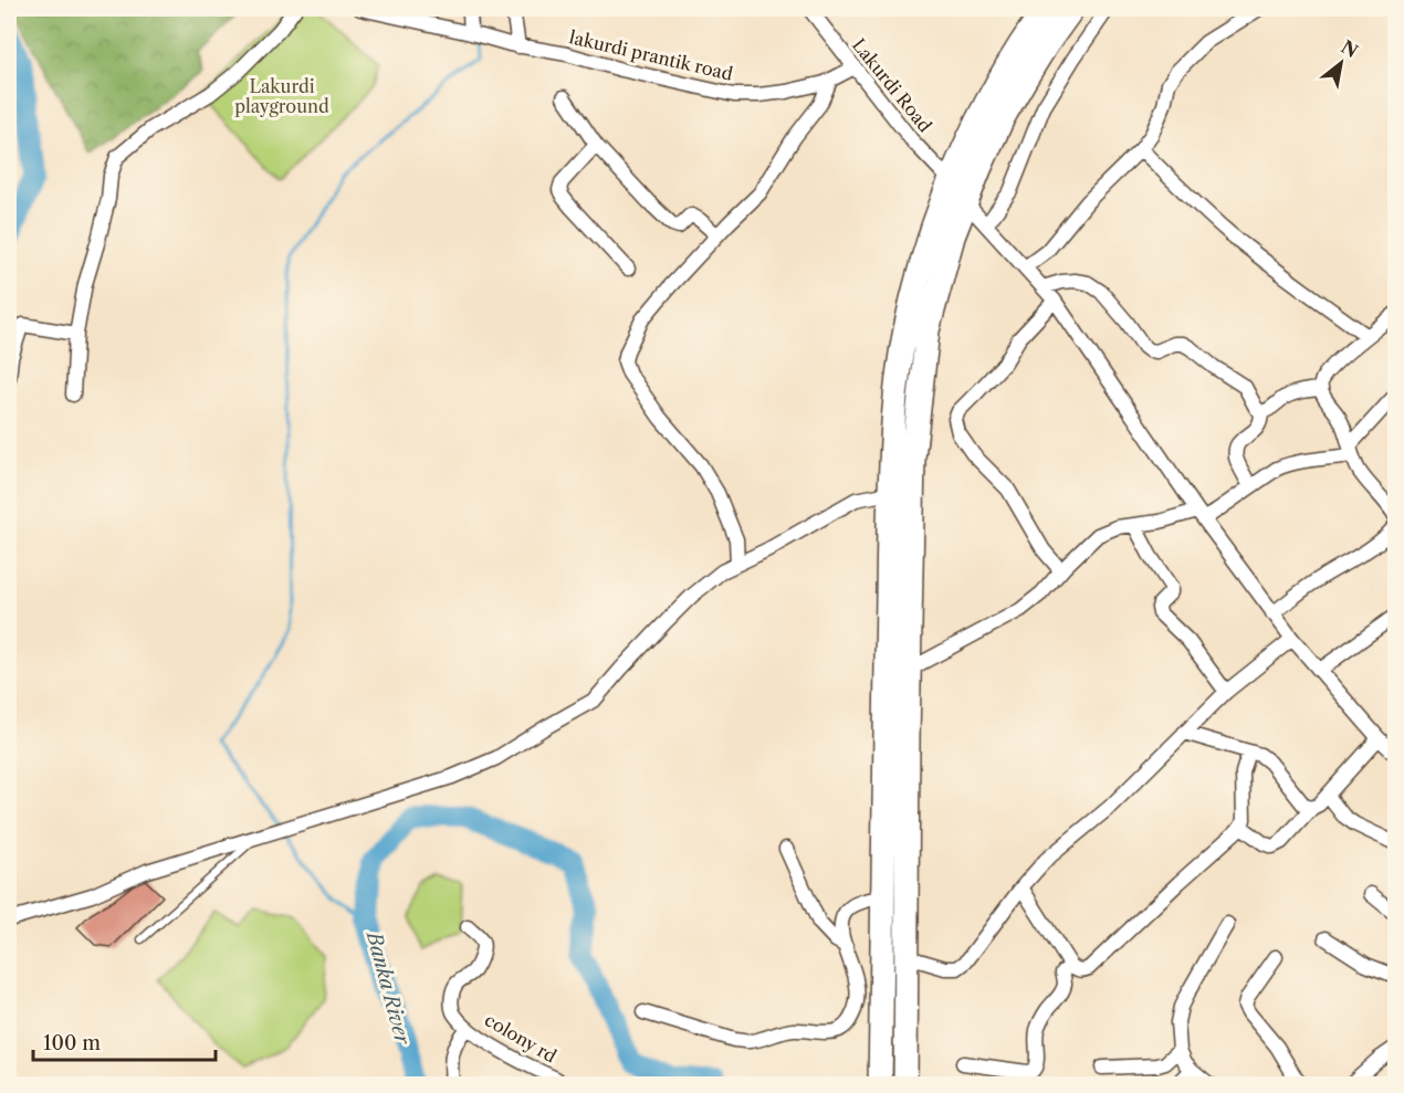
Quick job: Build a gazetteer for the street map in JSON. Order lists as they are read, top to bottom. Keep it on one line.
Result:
{"streets":{"street":["lakurdi prantik road","Lakurdi Road","colony rd"]},"crossings":[["lakurdi prantik road","Lakurdi Road"]],"water":["Banka River"],"parks":["Lakurdi playground"],"scale_bar":"100 m","north":"top right"}
